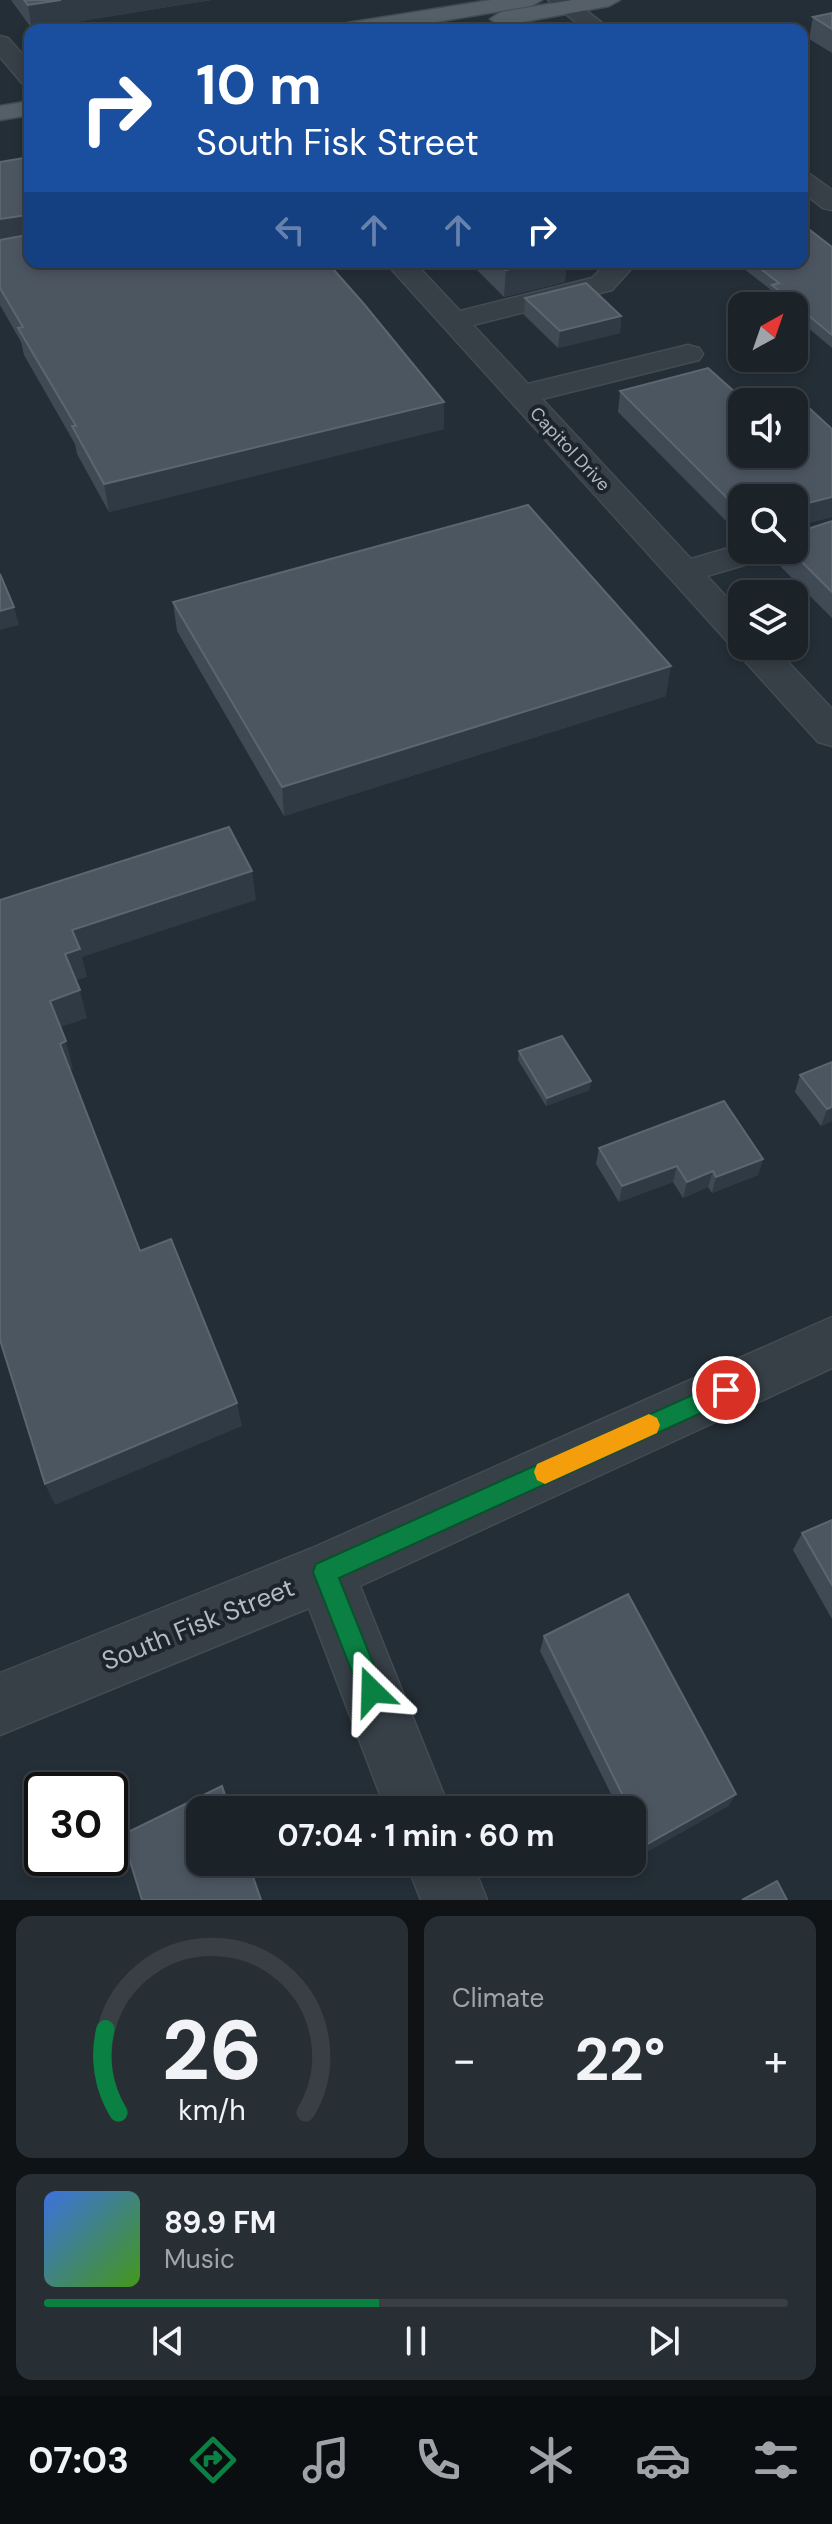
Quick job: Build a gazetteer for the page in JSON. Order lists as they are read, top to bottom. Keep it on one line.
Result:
{"streets":{"street":["Capitol Drive","South Fisk Street"]},"north":"top right","page":{"turn":["10 m","South Fisk Street"],"limit":"30","trip":"07:04 · 1 min · 60 m","tile":"Climate","heat":["−","22°","+"],"song":["89.9 FM","Music"],"tabs":"07:03","gauge":["26","km/h"]}}
